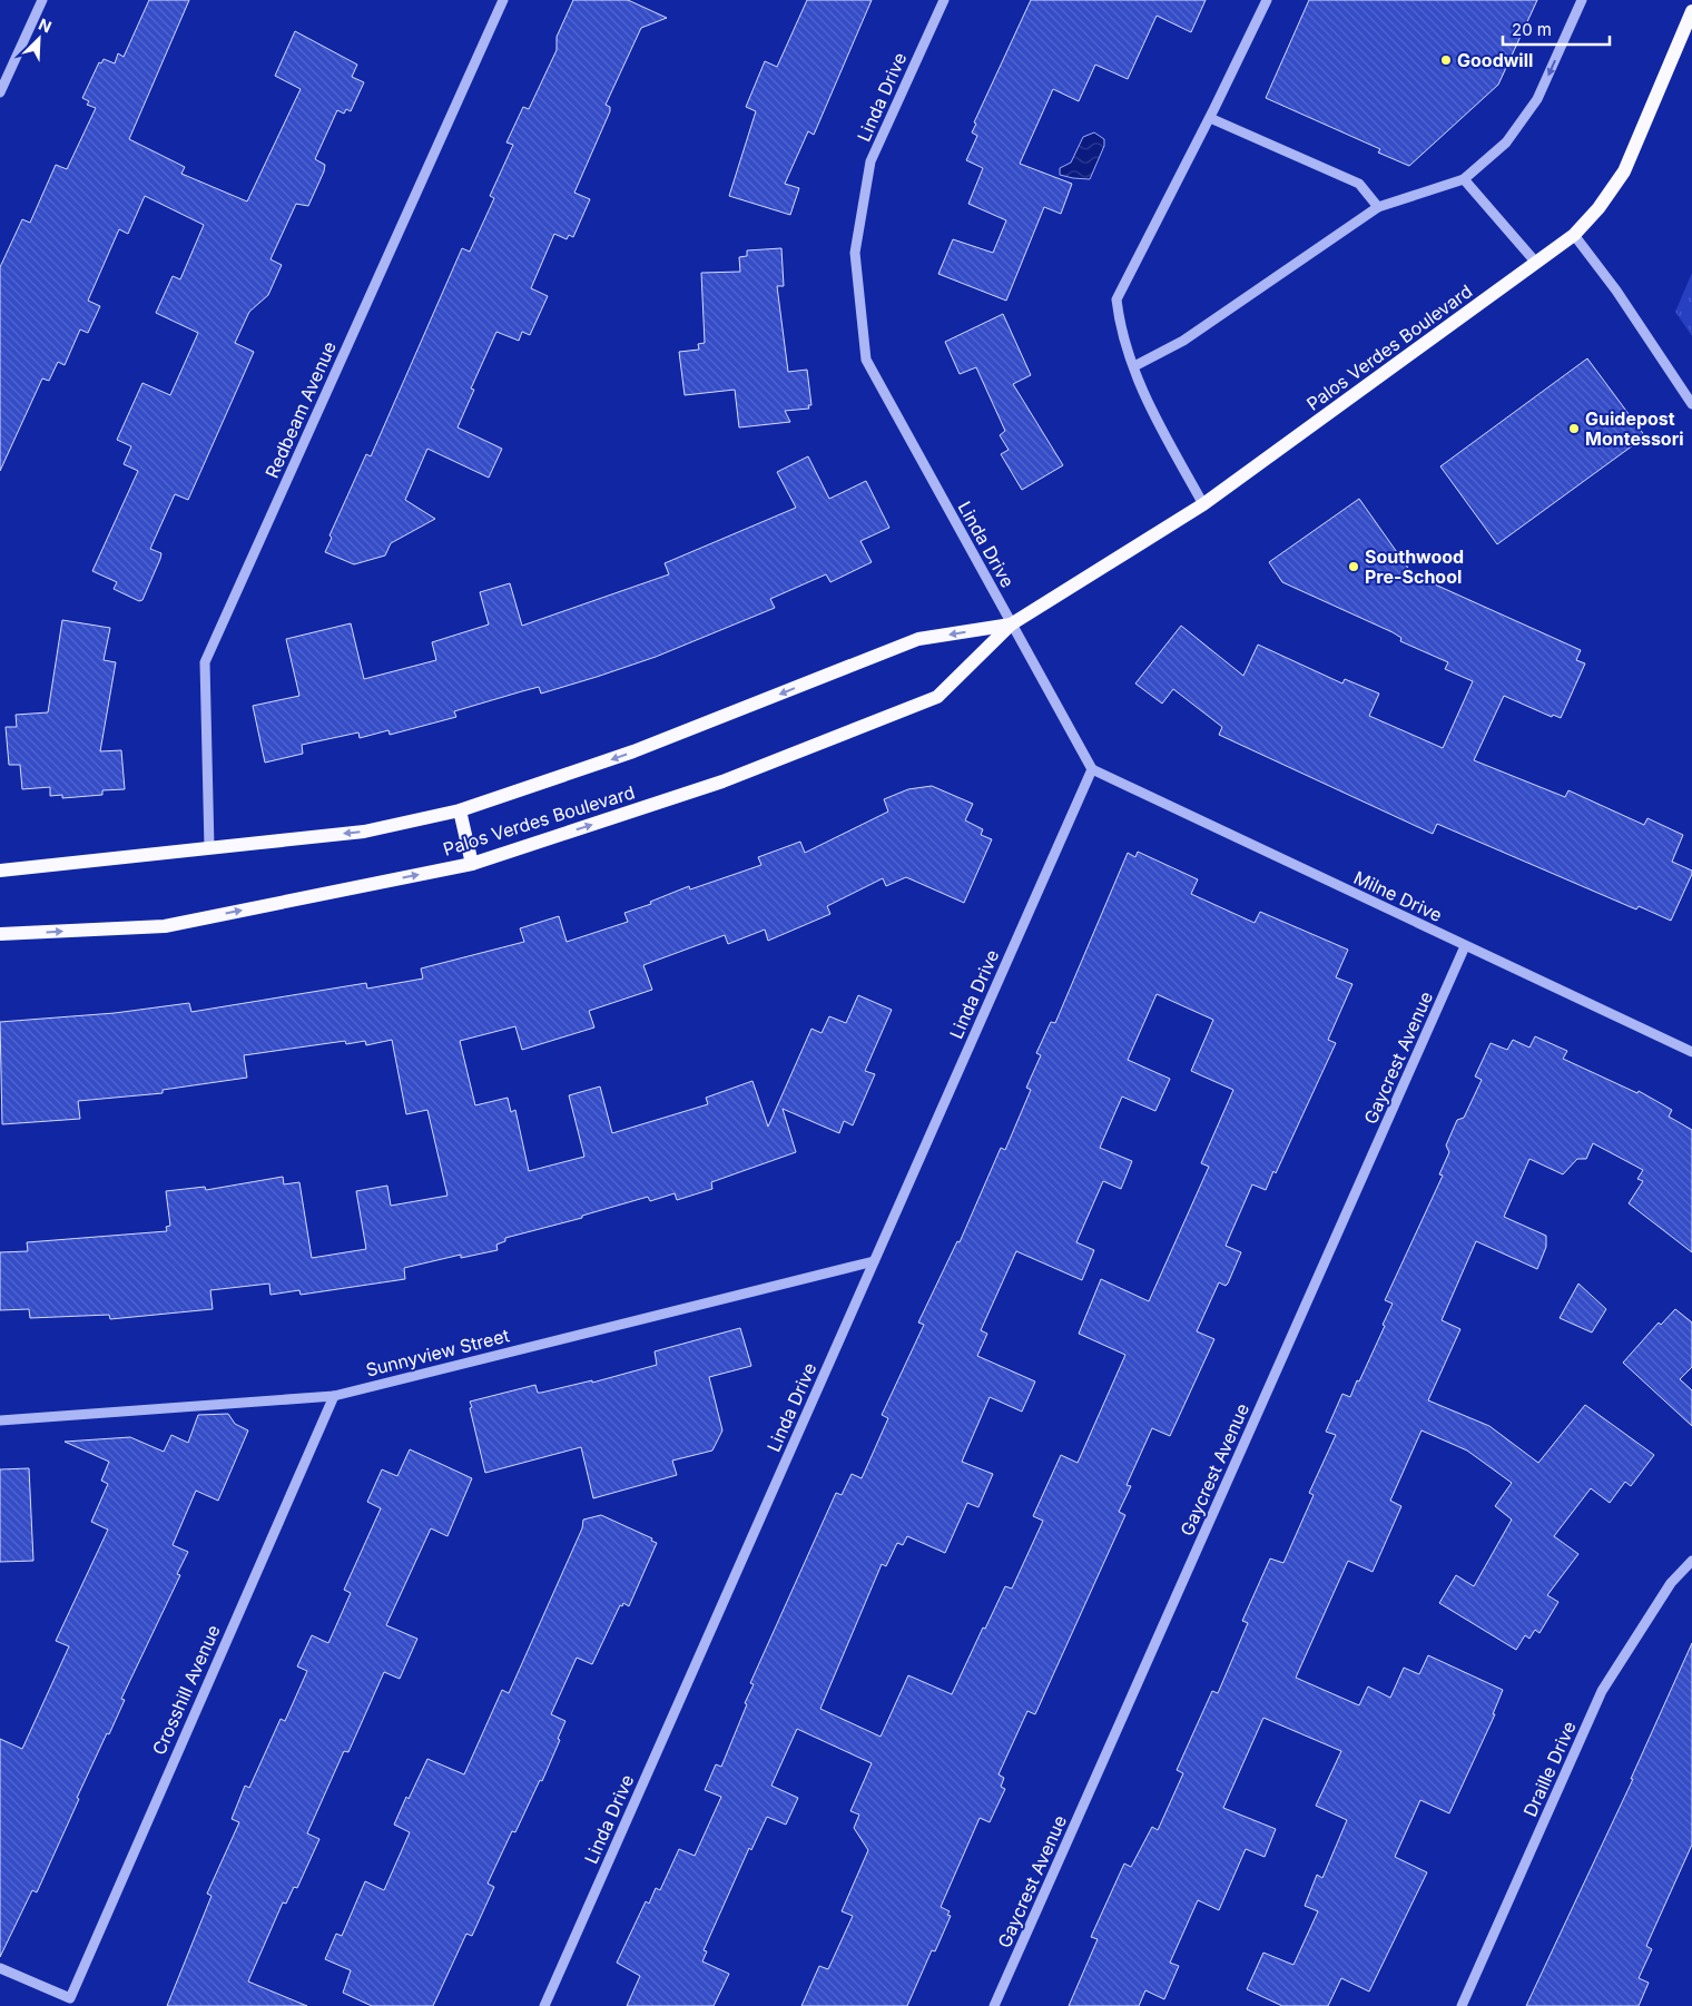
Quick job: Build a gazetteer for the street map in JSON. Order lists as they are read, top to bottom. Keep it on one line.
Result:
{"streets":{"main road":["Palos Verdes Boulevard"],"street":["Linda Drive","Redbeam Avenue","Milne Drive","Gaycrest Avenue","Sunnyview Street","Crosshill Avenue","Draille Drive"]},"crossings":[["Linda Drive","Palos Verdes Boulevard"],["Linda Drive","Milne Drive"],["Linda Drive","Sunnyview Street"],["Palos Verdes Boulevard","Redbeam Avenue"],["Milne Drive","Gaycrest Avenue"],["Sunnyview Street","Crosshill Avenue"]],"places":["Goodwill","Guidepost Montessori","Southwood Pre-School"],"scale_bar":"20 m","north":"top right"}
